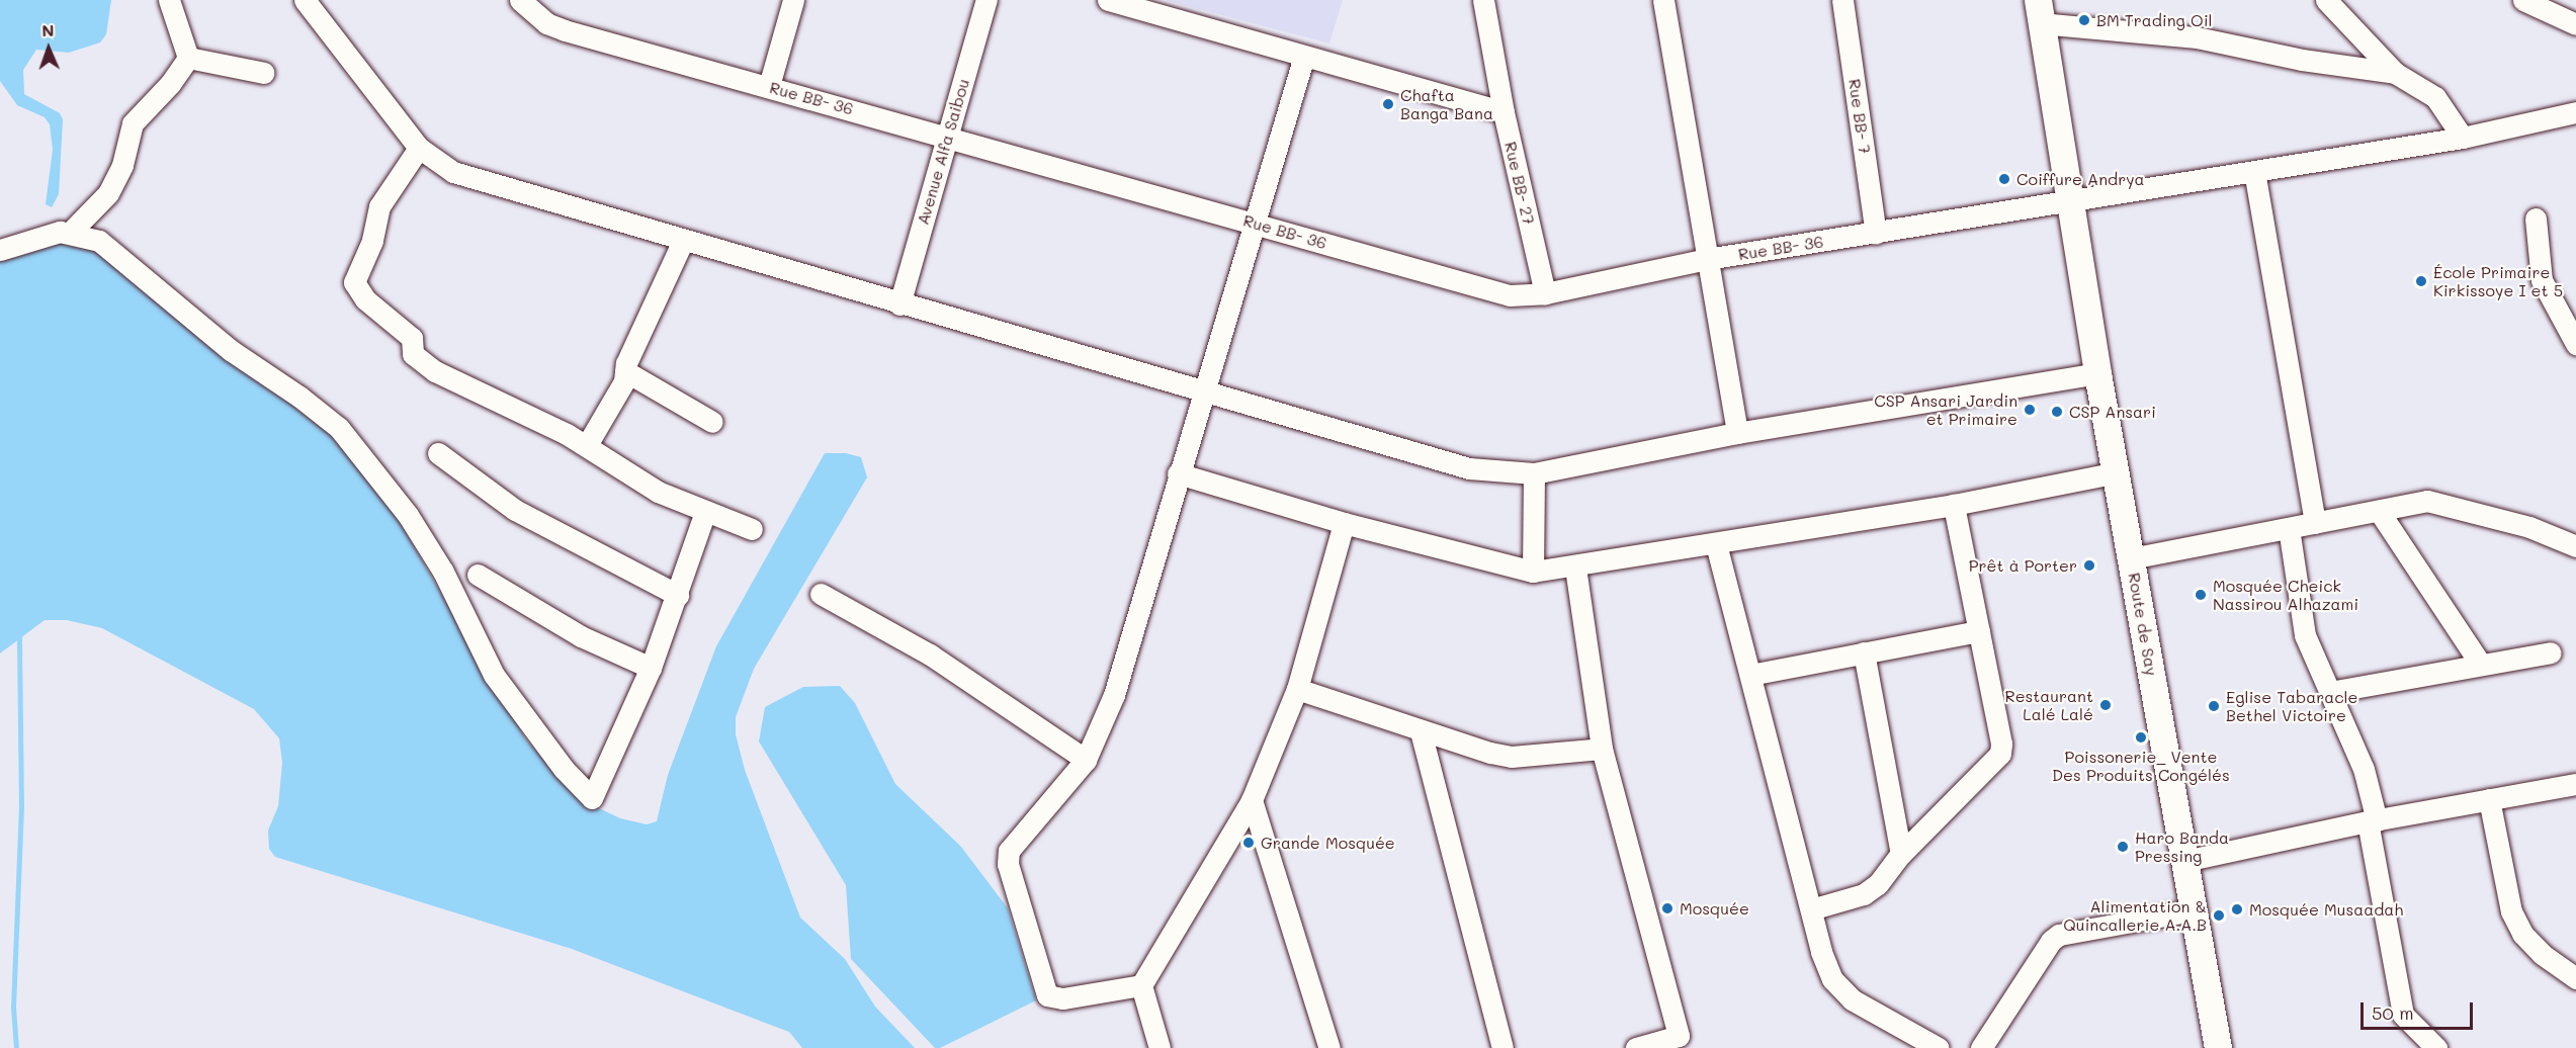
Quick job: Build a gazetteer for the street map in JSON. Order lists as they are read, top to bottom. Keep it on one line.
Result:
{"streets":{"main road":["Route de Say"],"street":["Rue BB- 36","Rue BB- 7","Avenue Alfa Saibou","Rue BB- 27"]},"crossings":[["Rue BB- 36","Rue BB- 7"],["Rue BB- 36","Avenue Alfa Saibou"],["Rue BB- 36","Rue BB- 27"],["Rue BB- 36","Route de Say"]],"places":["BM Trading Oil","Chafta Banga Bana","Coiffure Andrya","École Primaire Kirkissoye I et 5","CSP Ansari Jardin et Primaire","CSP Ansari","Prêt à Porter","Mosquée Cheick Nassirou Alhazami","Restaurant Lalé Lalé","Eglise Tabaracle Bethel Victoire","Poissonerie_ Vente Des Produits Congélés","Grande Mosquée","Haro Banda Pressing","Mosquée","Mosquée Musaadah","Alimentation & Quincallerie A.A.B"],"scale_bar":"50 m","north":"top"}
